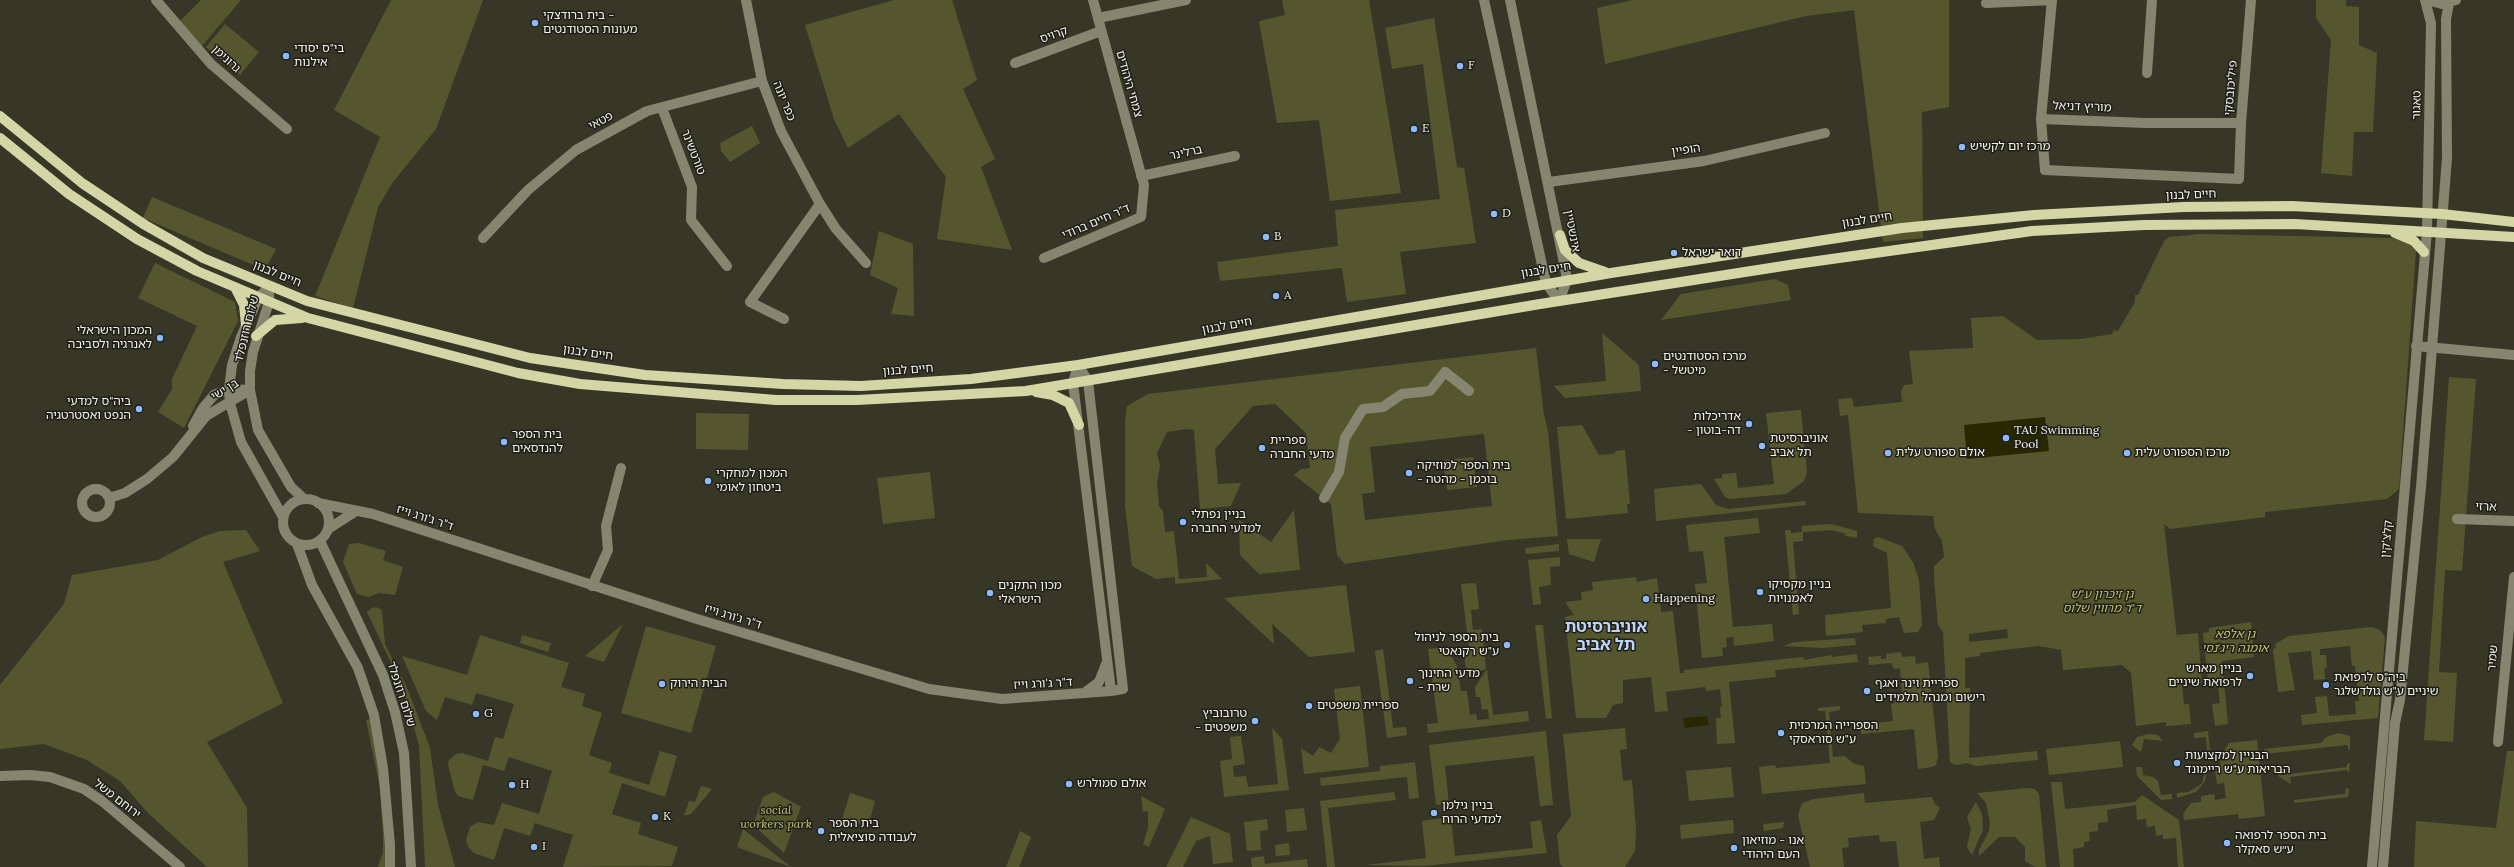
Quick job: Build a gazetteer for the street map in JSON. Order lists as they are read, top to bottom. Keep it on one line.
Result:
{"streets":{"main road":["חיים לבנון"],"street":["קרויס","גרונימן","צמחי היהודים","פיליכובסקי","כפר יונה","טאגור","מוריץ דניאל","פטאי","הופיין","טורטשינר","ברלינר","ד\"ר חיים ברודי","אינשטיין","שלום רוזנפלד","בן ישי","ארזי","ד\"ר ג'ורג וייז","קלצ'קין","שמיר","ירוחם משל"]},"crossings":[["קרויס","צמחי היהודים"],["צמחי היהודים","ברלינר"],["צמחי היהודים","ד\"ר חיים ברודי"],["פיליכובסקי","מוריץ דניאל"],["כפר יונה","פטאי"],["טאגור","חיים לבנון"],["טאגור","קלצ'קין"],["פטאי","טורטשינר"],["הופיין","אינשטיין"],["ברלינר","ד\"ר חיים ברודי"],["חיים לבנון","אינשטיין"],["חיים לבנון","שלום רוזנפלד"],["חיים לבנון","ד\"ר ג'ורג וייז"],["חיים לבנון","קלצ'קין"],["שלום רוזנפלד","בן ישי"],["שלום רוזנפלד","ד\"ר ג'ורג וייז"]],"districts":["אוניברסיטת תל אביב"],"parks":["גן זיכרון ע\"ש ד\"ר מרווין שלוס","גן אלפא אומגה ריג'נסי","social workers park"],"places":["בית ברודצקי - מעונות הסטודנטים","בי\"ס יסודי אילנות","F","E","מרכז יום לקשיש","D","B","דואר ישראל","A","המכון הישראלי לאנרגיה ולסביבה","מרכז הסטודנטים - מיטשל","ביה\"ס למדעי הנפט ואסטרטגיה","אדריכלות - דה-בוטון","TAU Swimming Pool","בית הספר להנדסאים","אוניברסיטת תל אביב","ספריית מדעי החברה","אולם ספורט עלית","מרכז הספורט עלית","בית הספר למוזיקה - בוכמן - מהטה","המכון למחקרי ביטחון לאומי","בניין נפתלי למדעי החברה","בניין מקסיקו לאמנויות","מכון התקנים הישראלי","Happening","בית הספר לניהול ע\"ש רקנאטי","בניין מארש לרפואת שיניים","מדעי החינוך - שרת","הבית הירוק","ביה\"ס לרפואת שיניים ע\"ש גולדשלגר","ספריית וינר ואגף רישום ומנהל תלמידים","ספריית משפטים","G","טרובוביץ - משפטים","הספרייה המרכזית ע\"ש סוראסקי","הבניין למקצועות הבריאות ע\"ש ריימונד","אולם סמולרש","H","בניין גילמן למדעי הרוח","K","בית הספר לעבודה סוציאלית","בית הספר לרפואה ע״ש סאקלר","I","אנו - מוזיאון העם היהודי"]}
